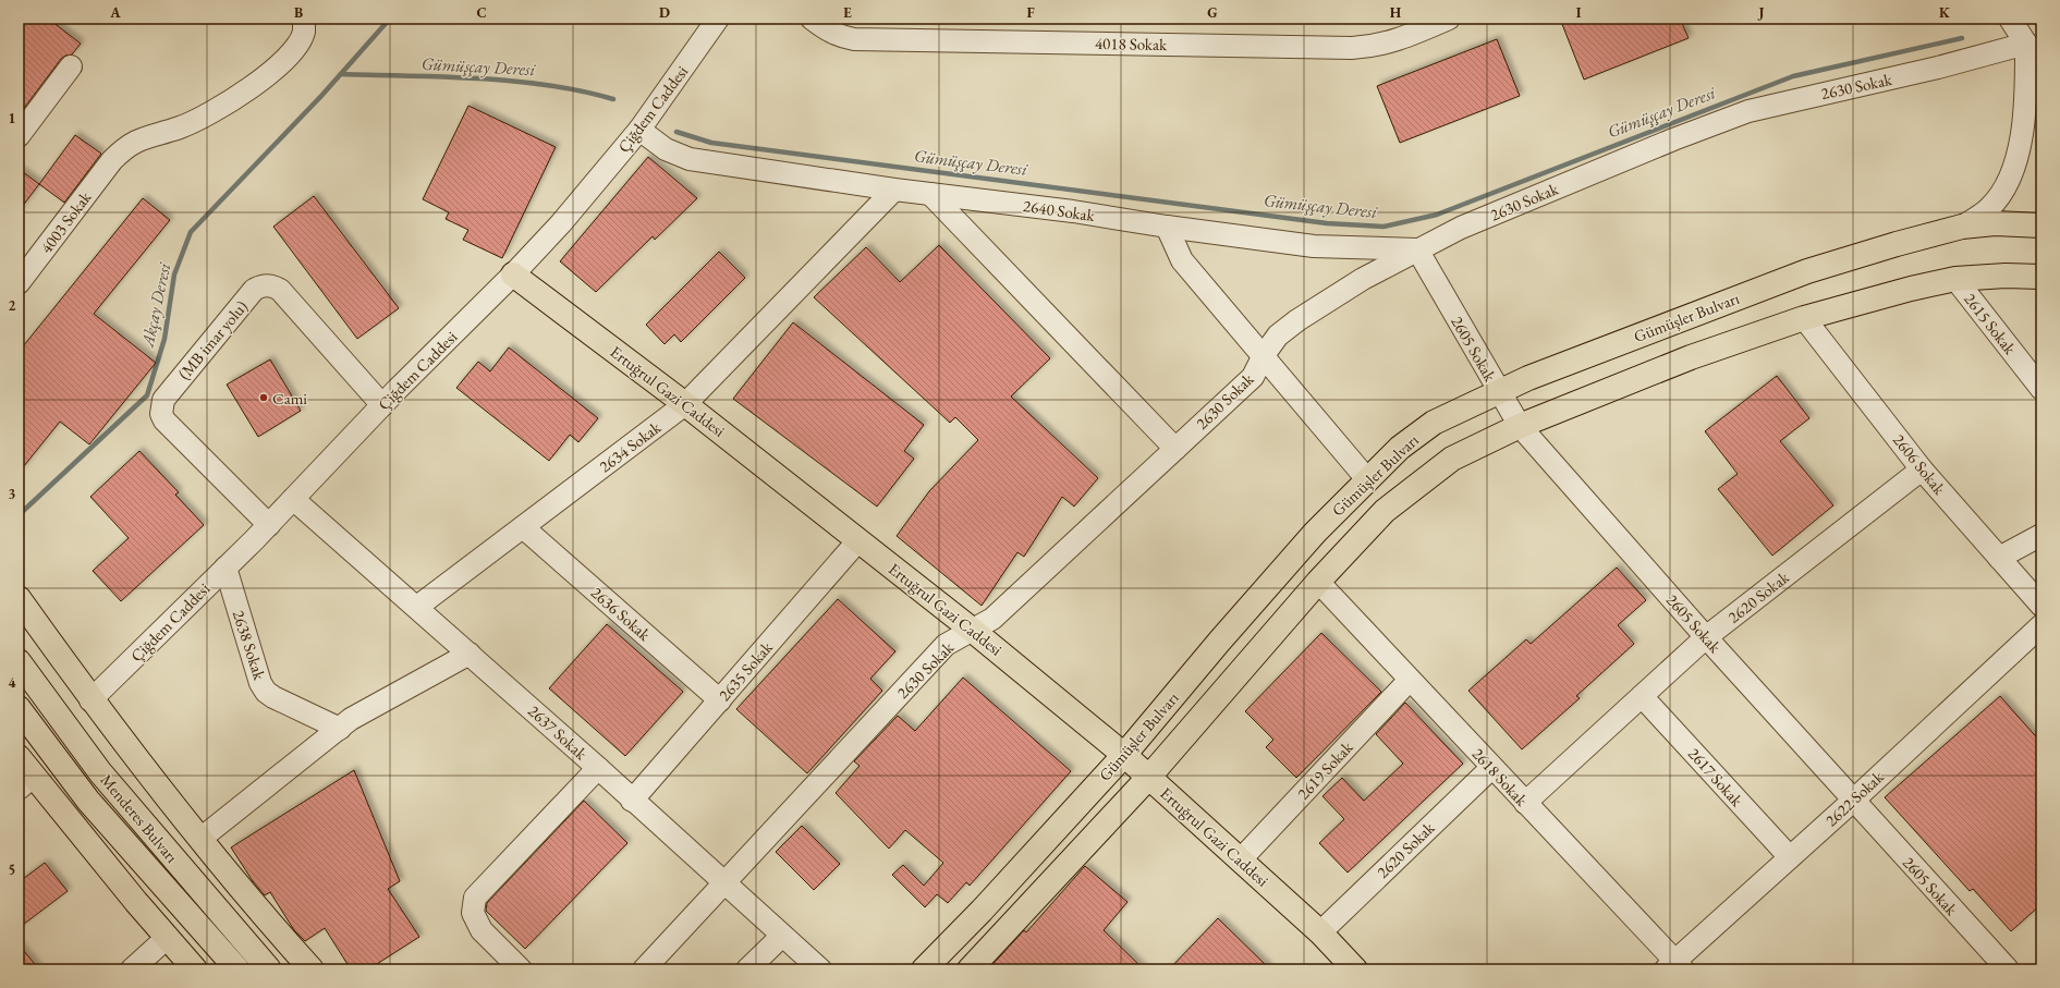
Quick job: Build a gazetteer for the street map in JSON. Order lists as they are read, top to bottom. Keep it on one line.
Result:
{"streets":{"main road":["Gümüşler Bulvarı","Ertuğrul Gazi Caddesi","Menderes Bulvarı"],"street":["4018 Sokak","2630 Sokak","Çiğdem Caddesi","2640 Sokak","4003 Sokak","2615 Sokak","(MB imar yolu)","2605 Sokak","2634 Sokak","2606 Sokak","2620 Sokak","2636 Sokak","2638 Sokak","2635 Sokak","2637 Sokak","2619 Sokak","2618 Sokak","2617 Sokak","2622 Sokak"]},"crossings":[["2630 Sokak","2640 Sokak"],["2630 Sokak","2605 Sokak"],["2630 Sokak","Ertuğrul Gazi Caddesi"],["2630 Sokak","2637 Sokak"],["Çiğdem Caddesi","2640 Sokak"],["Çiğdem Caddesi","(MB imar yolu)"],["Çiğdem Caddesi","Ertuğrul Gazi Caddesi"],["Çiğdem Caddesi","2638 Sokak"],["Çiğdem Caddesi","2637 Sokak"],["2640 Sokak","2605 Sokak"],["2640 Sokak","2634 Sokak"],["Gümüşler Bulvarı","2615 Sokak"],["Gümüşler Bulvarı","2605 Sokak"],["Gümüşler Bulvarı","Ertuğrul Gazi Caddesi"],["Gümüşler Bulvarı","2606 Sokak"],["Gümüşler Bulvarı","2618 Sokak"],["2605 Sokak","2620 Sokak"],["2605 Sokak","2622 Sokak"],["Ertuğrul Gazi Caddesi","2634 Sokak"],["Ertuğrul Gazi Caddesi","2620 Sokak"],["Ertuğrul Gazi Caddesi","2635 Sokak"],["Ertuğrul Gazi Caddesi","2619 Sokak"],["2634 Sokak","2636 Sokak"],["2634 Sokak","2637 Sokak"],["2606 Sokak","2620 Sokak"],["2620 Sokak","2618 Sokak"],["2620 Sokak","2617 Sokak"],["2636 Sokak","2635 Sokak"],["2635 Sokak","2637 Sokak"],["2619 Sokak","2618 Sokak"],["2618 Sokak","2622 Sokak"],["2617 Sokak","2622 Sokak"]],"water":["Gümüşçay Deresi","Akçay Deresi"],"places":["Cami"],"grid":{"columns":["A","B","C","D","E","F","G","H","I","J","K"],"rows":["1","2","3","4","5"]}}
